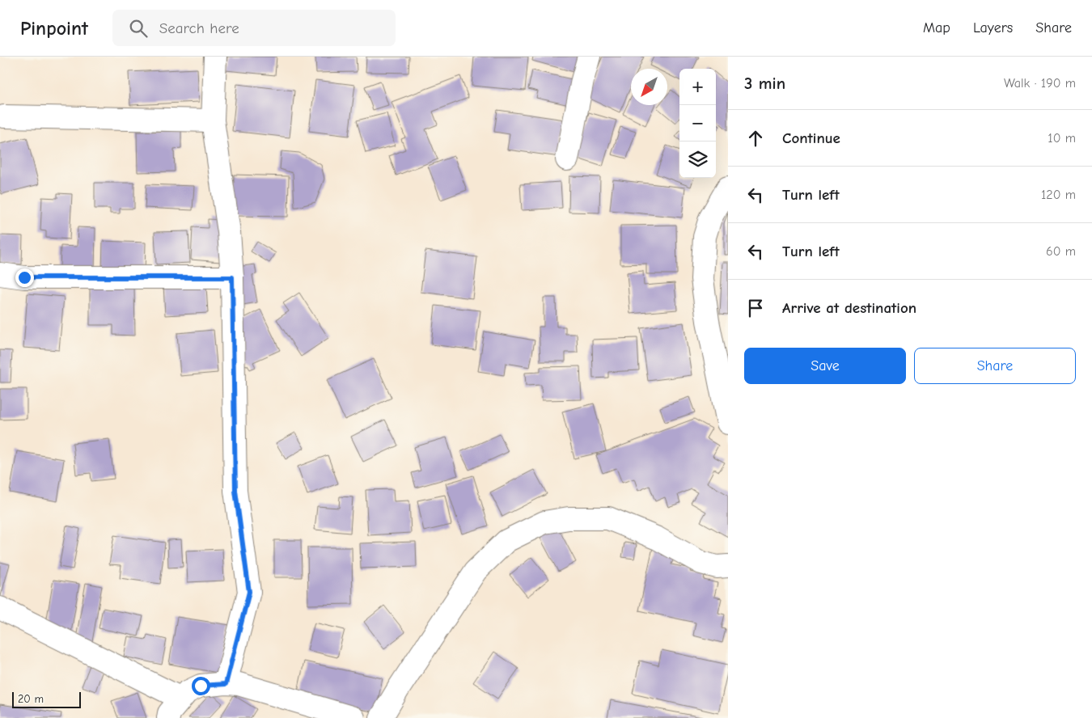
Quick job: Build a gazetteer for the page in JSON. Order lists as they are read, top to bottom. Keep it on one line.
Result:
{"scale_bar":"20 m","north":"bottom left","page":{"header":"Pinpoint","search":"Search here","nav":["Map","Layers","Share"],"heading":["3 min","Walk · 190 m"],"map_buttons":["+","−"],"list":[["Continue","10 m"],["Turn left","120 m"],["Turn left","60 m"],"Arrive at destination"],"buttons":["Save","Share"],"scale":"20 m"}}
